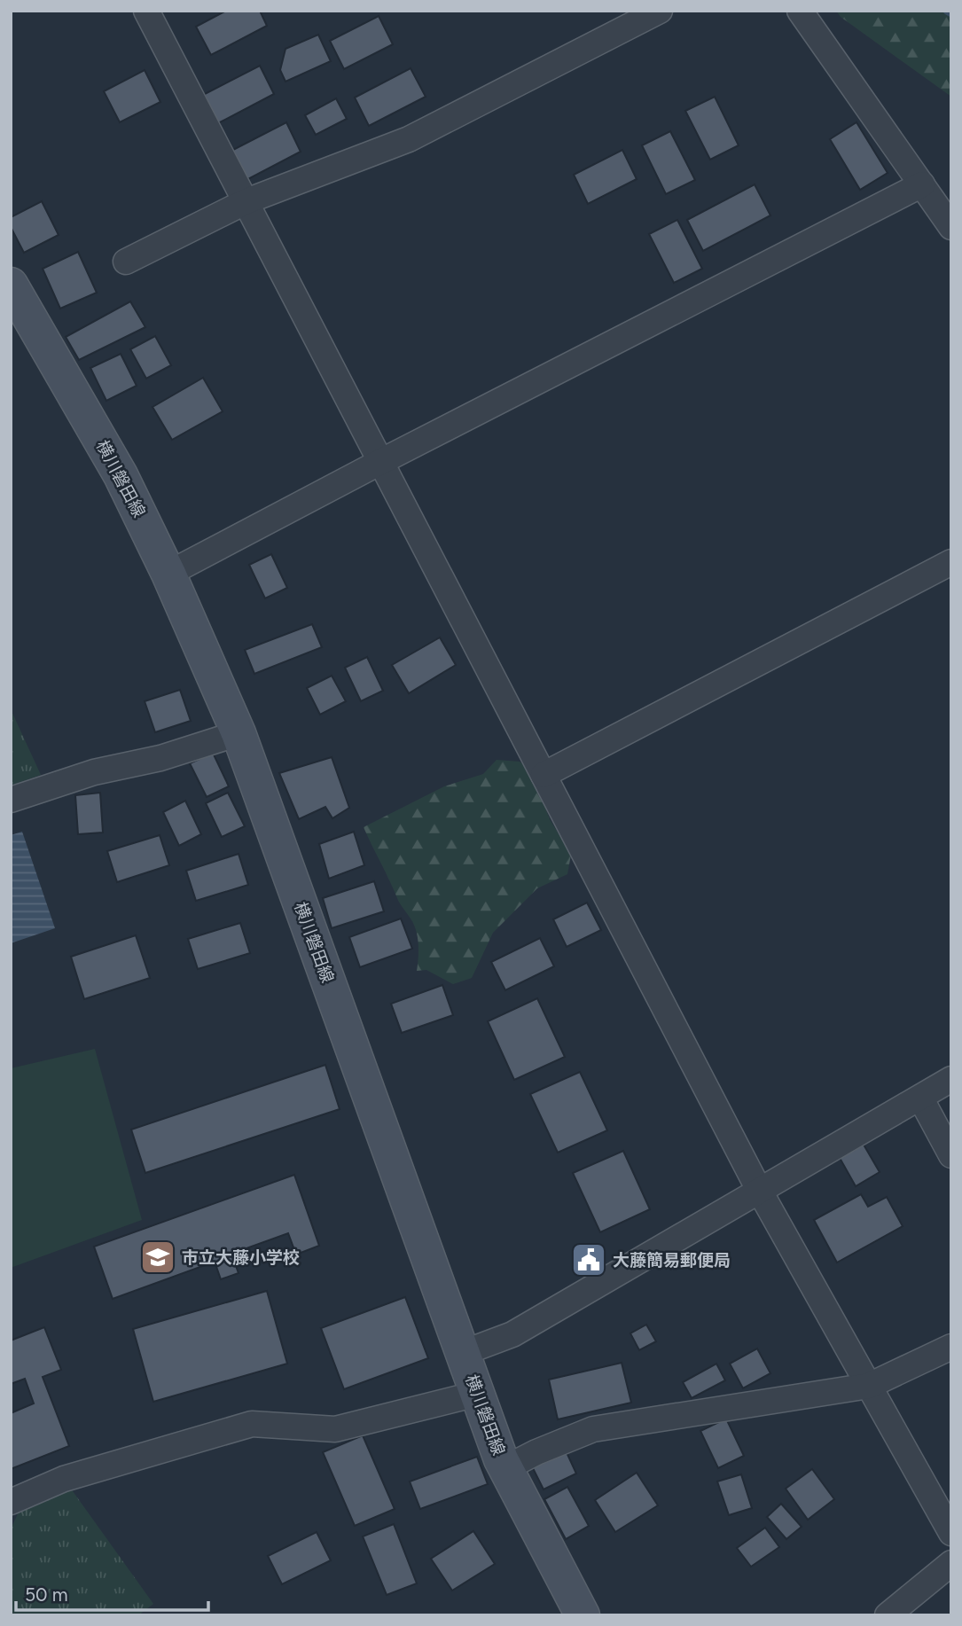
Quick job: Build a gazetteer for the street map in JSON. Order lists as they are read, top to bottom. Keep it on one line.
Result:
{"streets":{"main road":["横川磐田線"]},"places":{"school or university":["市立大藤小学校"],"public building":["大藤簡易郵便局"]},"scale_bar":"50 m"}
